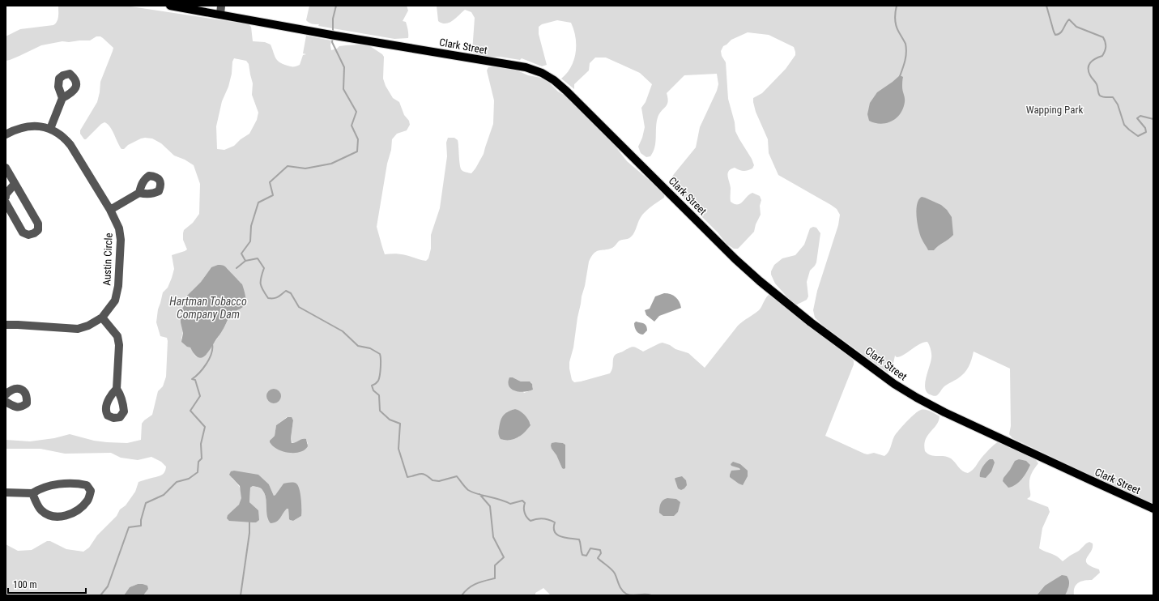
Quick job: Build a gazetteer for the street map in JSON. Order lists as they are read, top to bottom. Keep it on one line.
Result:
{"streets":{"main road":["Clark Street"],"street":["Austin Circle"]},"water":["Hartman Tobacco Company Dam"],"parks":["Wapping Park"],"scale_bar":"100 m"}
